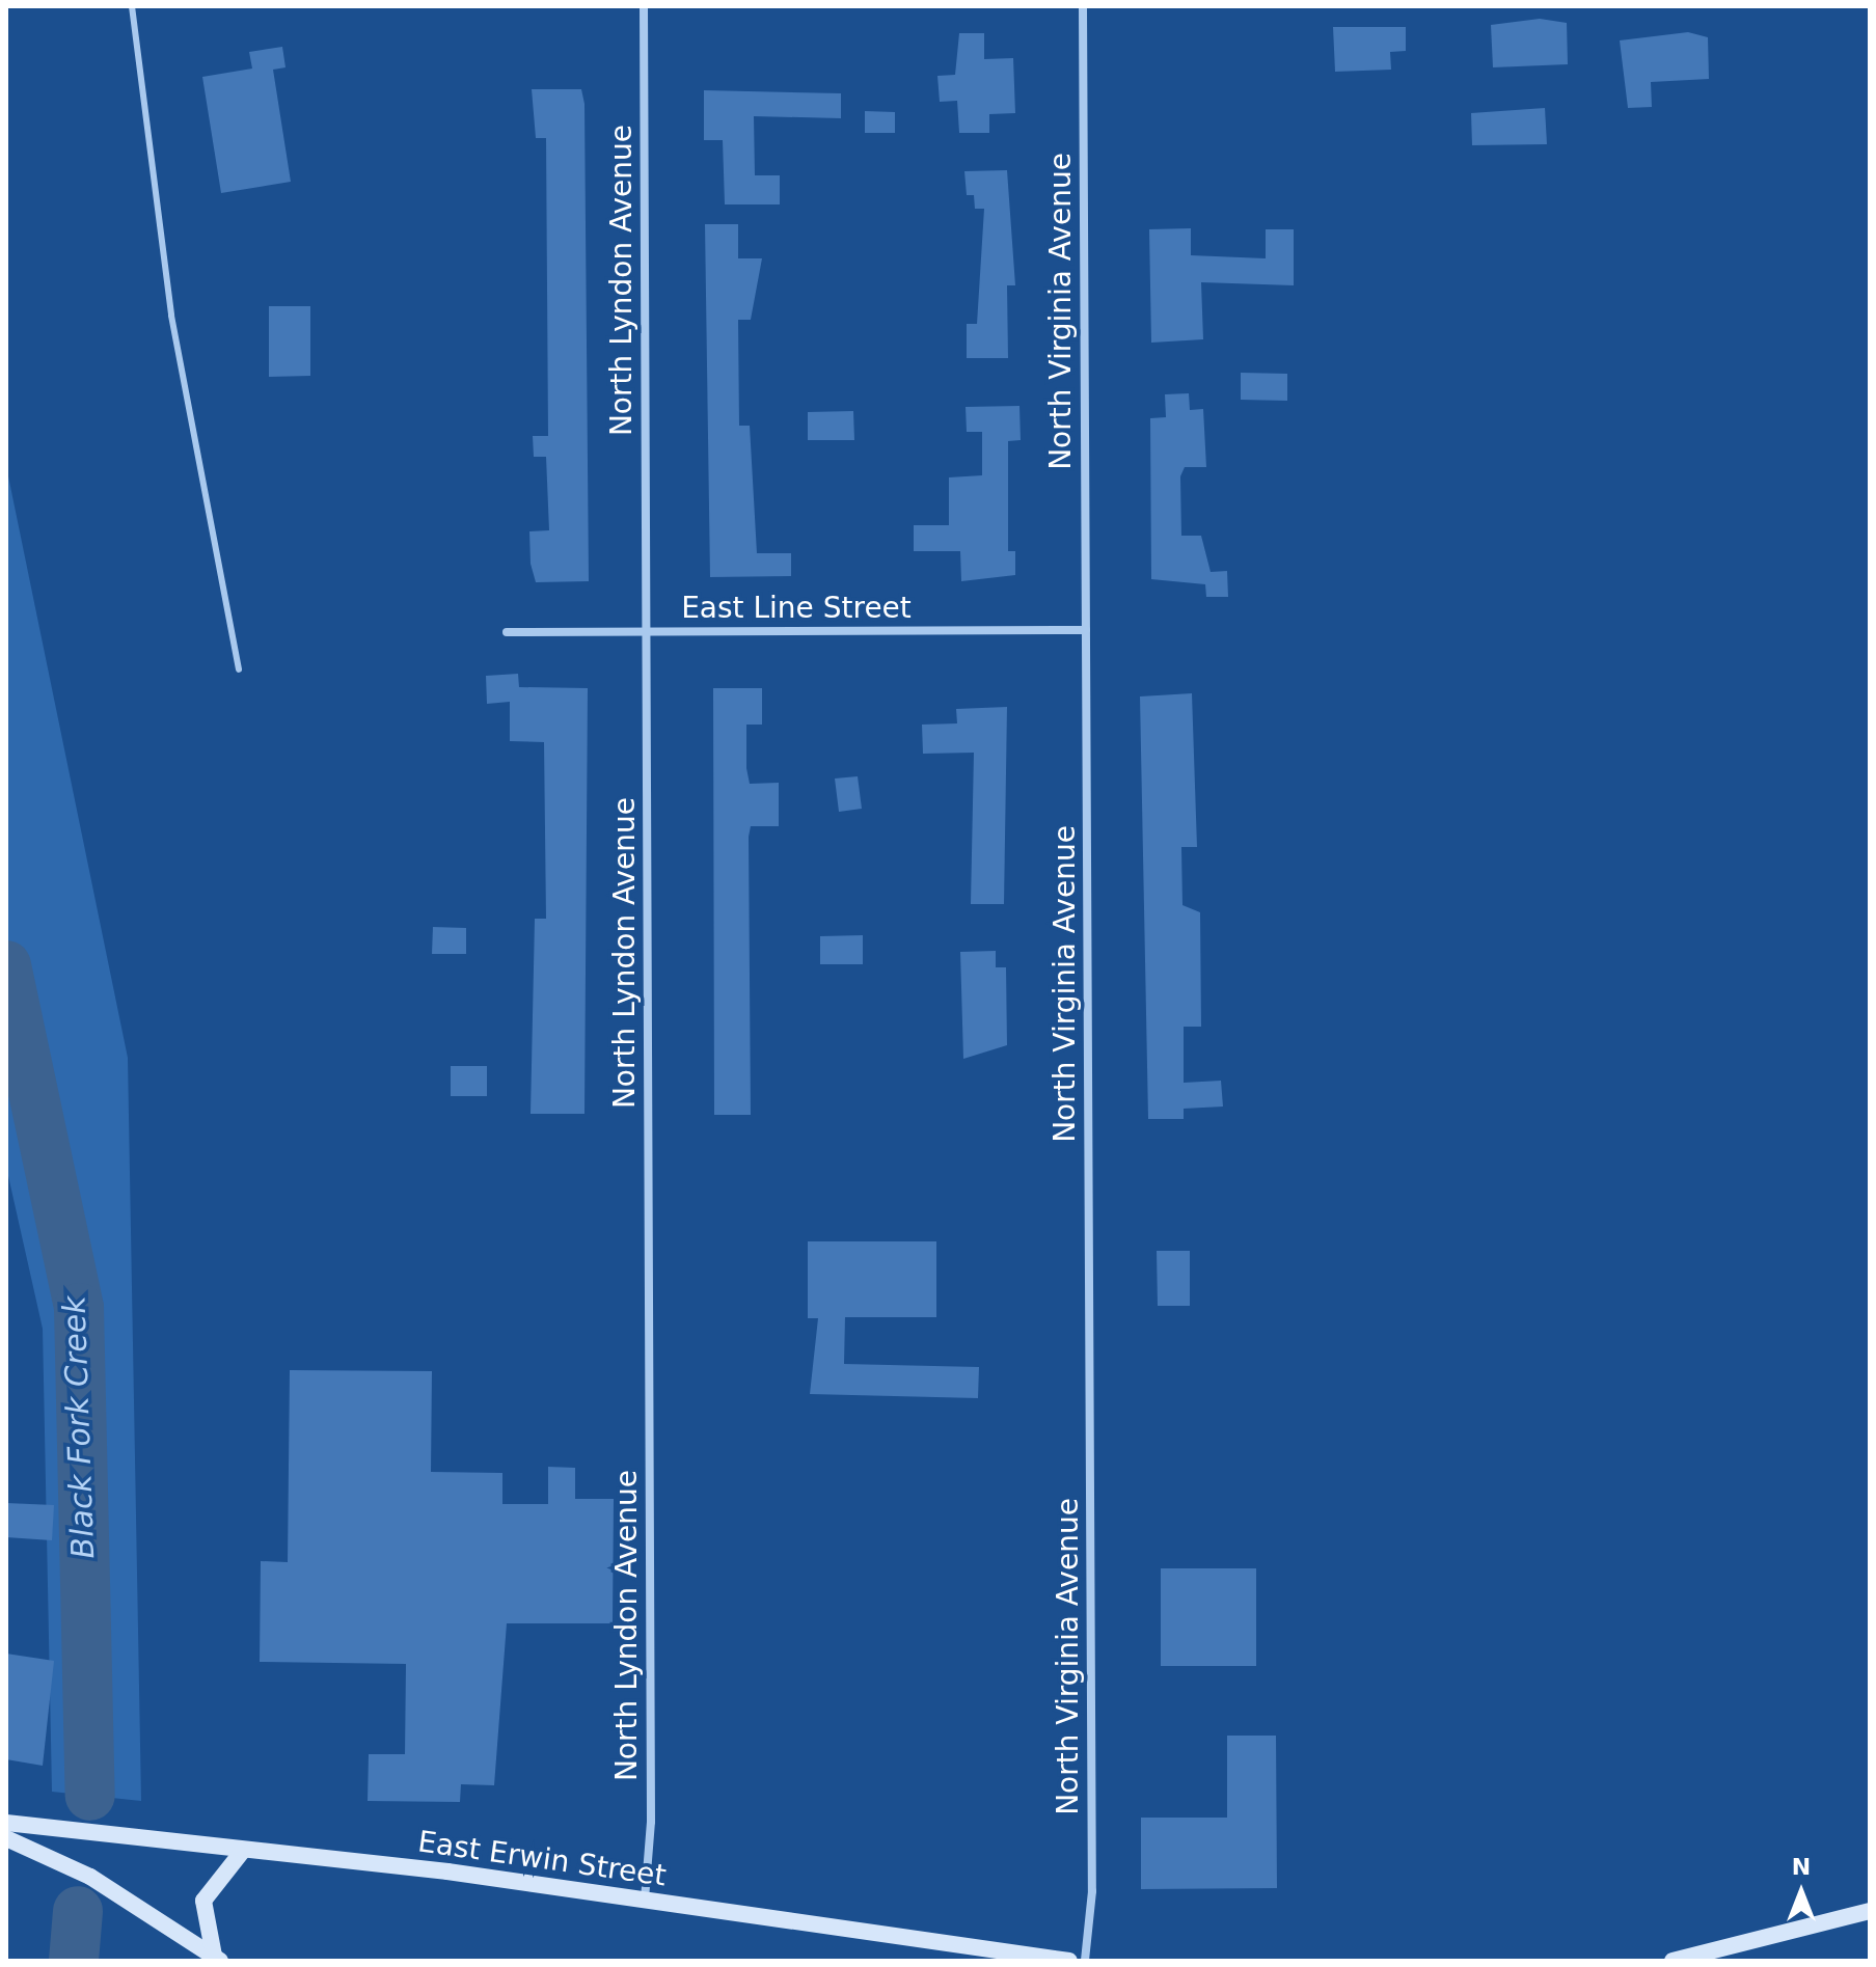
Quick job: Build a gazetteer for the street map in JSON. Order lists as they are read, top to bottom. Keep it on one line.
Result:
{"streets":{"main road":["East Erwin Street"],"street":["North Lyndon Avenue","North Virginia Avenue","East Line Street"]},"crossings":[["North Lyndon Avenue","East Line Street"],["North Lyndon Avenue","East Erwin Street"],["North Virginia Avenue","East Line Street"]],"water":["Black Fork Creek"],"north":"top"}
